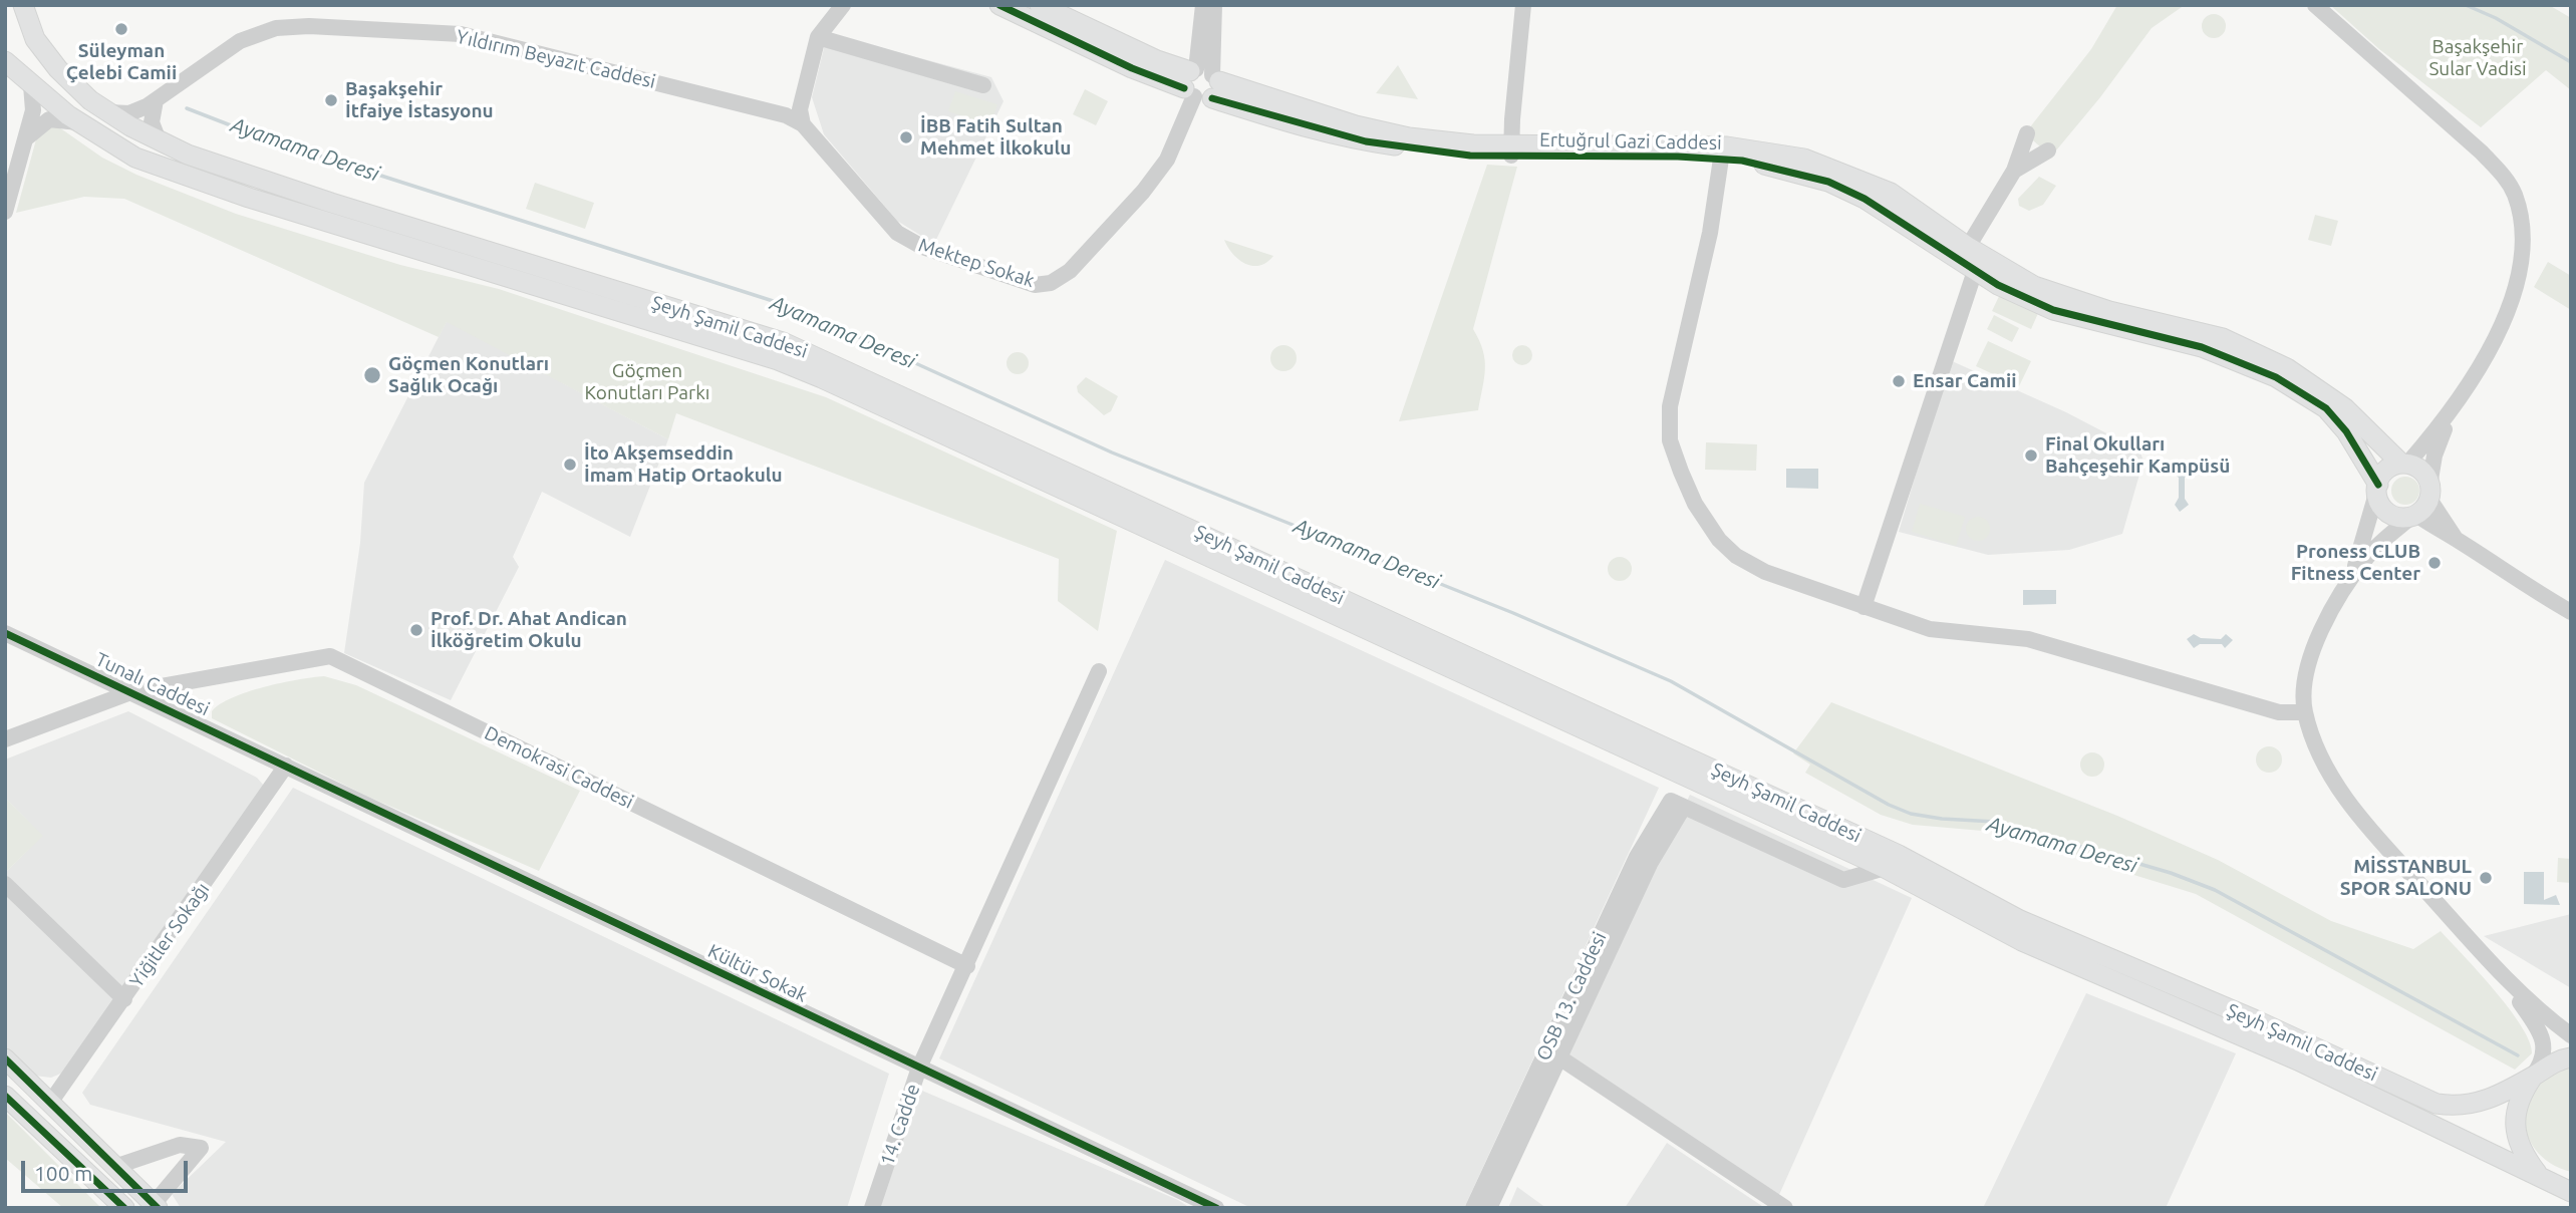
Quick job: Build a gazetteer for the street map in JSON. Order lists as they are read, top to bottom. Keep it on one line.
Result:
{"streets":{"main road":["Ertuğrul Gazi Caddesi","Şeyh Şamil Caddesi"],"street":["Yıldırım Beyazıt Caddesi","Mektep Sokak","Tunalı Caddesi","Demokrasi Caddesi","Yiğitler Sokağı","Kültür Sokak","OSB 13. Caddesi","14. Cadde"]},"crossings":[["Yıldırım Beyazıt Caddesi","Mektep Sokak"],["Yıldırım Beyazıt Caddesi","Şeyh Şamil Caddesi"],["Ertuğrul Gazi Caddesi","Mektep Sokak"],["Tunalı Caddesi","Demokrasi Caddesi"],["Tunalı Caddesi","Yiğitler Sokağı"],["Tunalı Caddesi","Kültür Sokak"],["Demokrasi Caddesi","14. Cadde"],["Yiğitler Sokağı","Kültür Sokak"],["Kültür Sokak","14. Cadde"]],"water":["Ayamama Deresi"],"parks":["Başakşehir Sular Vadisi","Göçmen Konutları Parkı"],"places":["Süleyman Çelebi Camii","Başakşehir İtfaiye İstasyonu","İBB Fatih Sultan Mehmet İlkokulu","Göçmen Konutları Sağlık Ocağı","Ensar Camii","Final Okulları Bahçeşehir Kampüsü","İto Akşemseddin İmam Hatip Ortaokulu","Proness CLUB Fitness Center","Prof. Dr. Ahat Andican İlköğretim Okulu","MİSSTANBUL SPOR SALONU"],"scale_bar":"100 m"}
